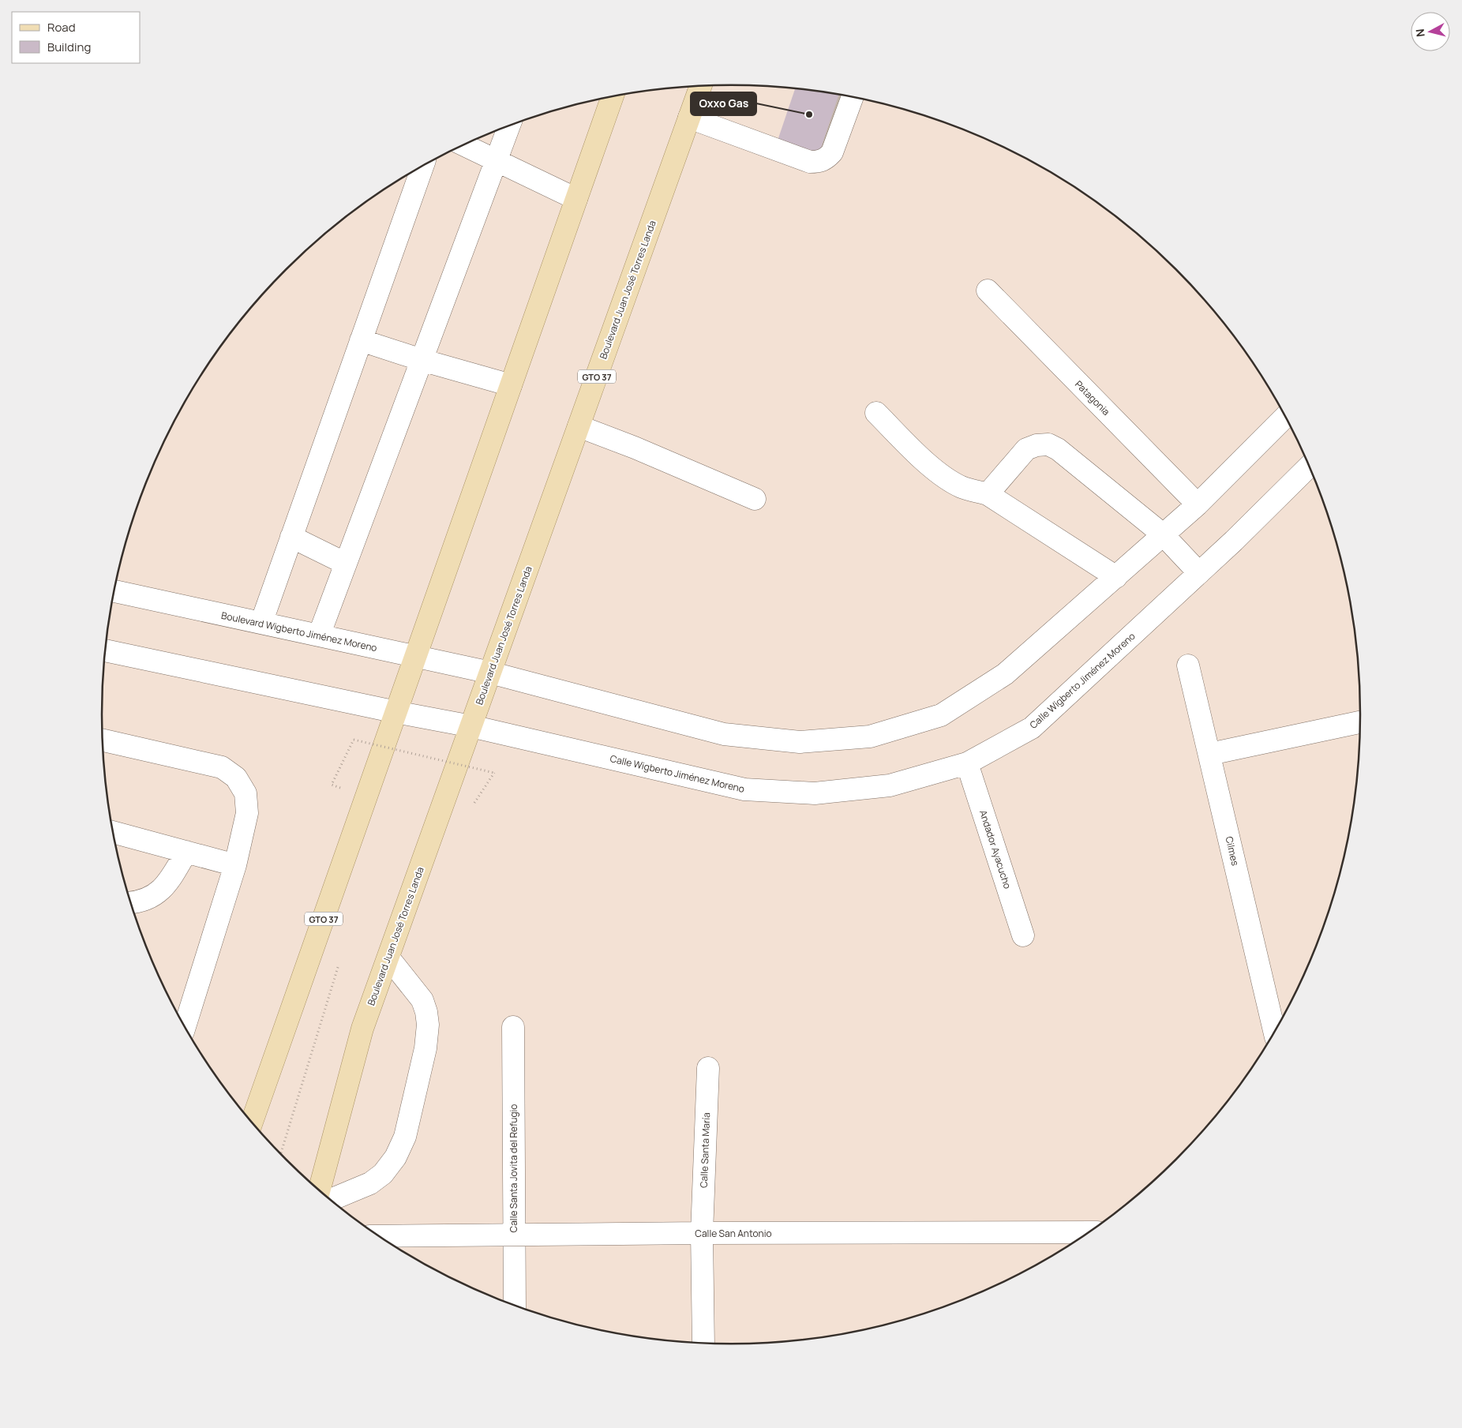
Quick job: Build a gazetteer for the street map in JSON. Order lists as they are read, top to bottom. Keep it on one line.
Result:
{"streets":{"main road":["Boulevard Juan José Torres Landa","GTO 37"],"street":["Patagonia","Boulevard Wigberto Jiménez Moreno","Calle Wigberto Jiménez Moreno","Andador Ayacucho","Cilmes","Calle Santa María","Calle Santa Jovita del Refugio","Calle San Antonio"]},"crossings":[["Boulevard Juan José Torres Landa","Boulevard Wigberto Jiménez Moreno"],["Boulevard Juan José Torres Landa","Calle Wigberto Jiménez Moreno"],["GTO 37","Boulevard Wigberto Jiménez Moreno"],["Calle Wigberto Jiménez Moreno","Andador Ayacucho"],["Calle Santa María","Calle San Antonio"],["Calle Santa Jovita del Refugio","Calle San Antonio"]],"places":["Oxxo Gas"],"legend":["Road","Building"],"north":"left"}
